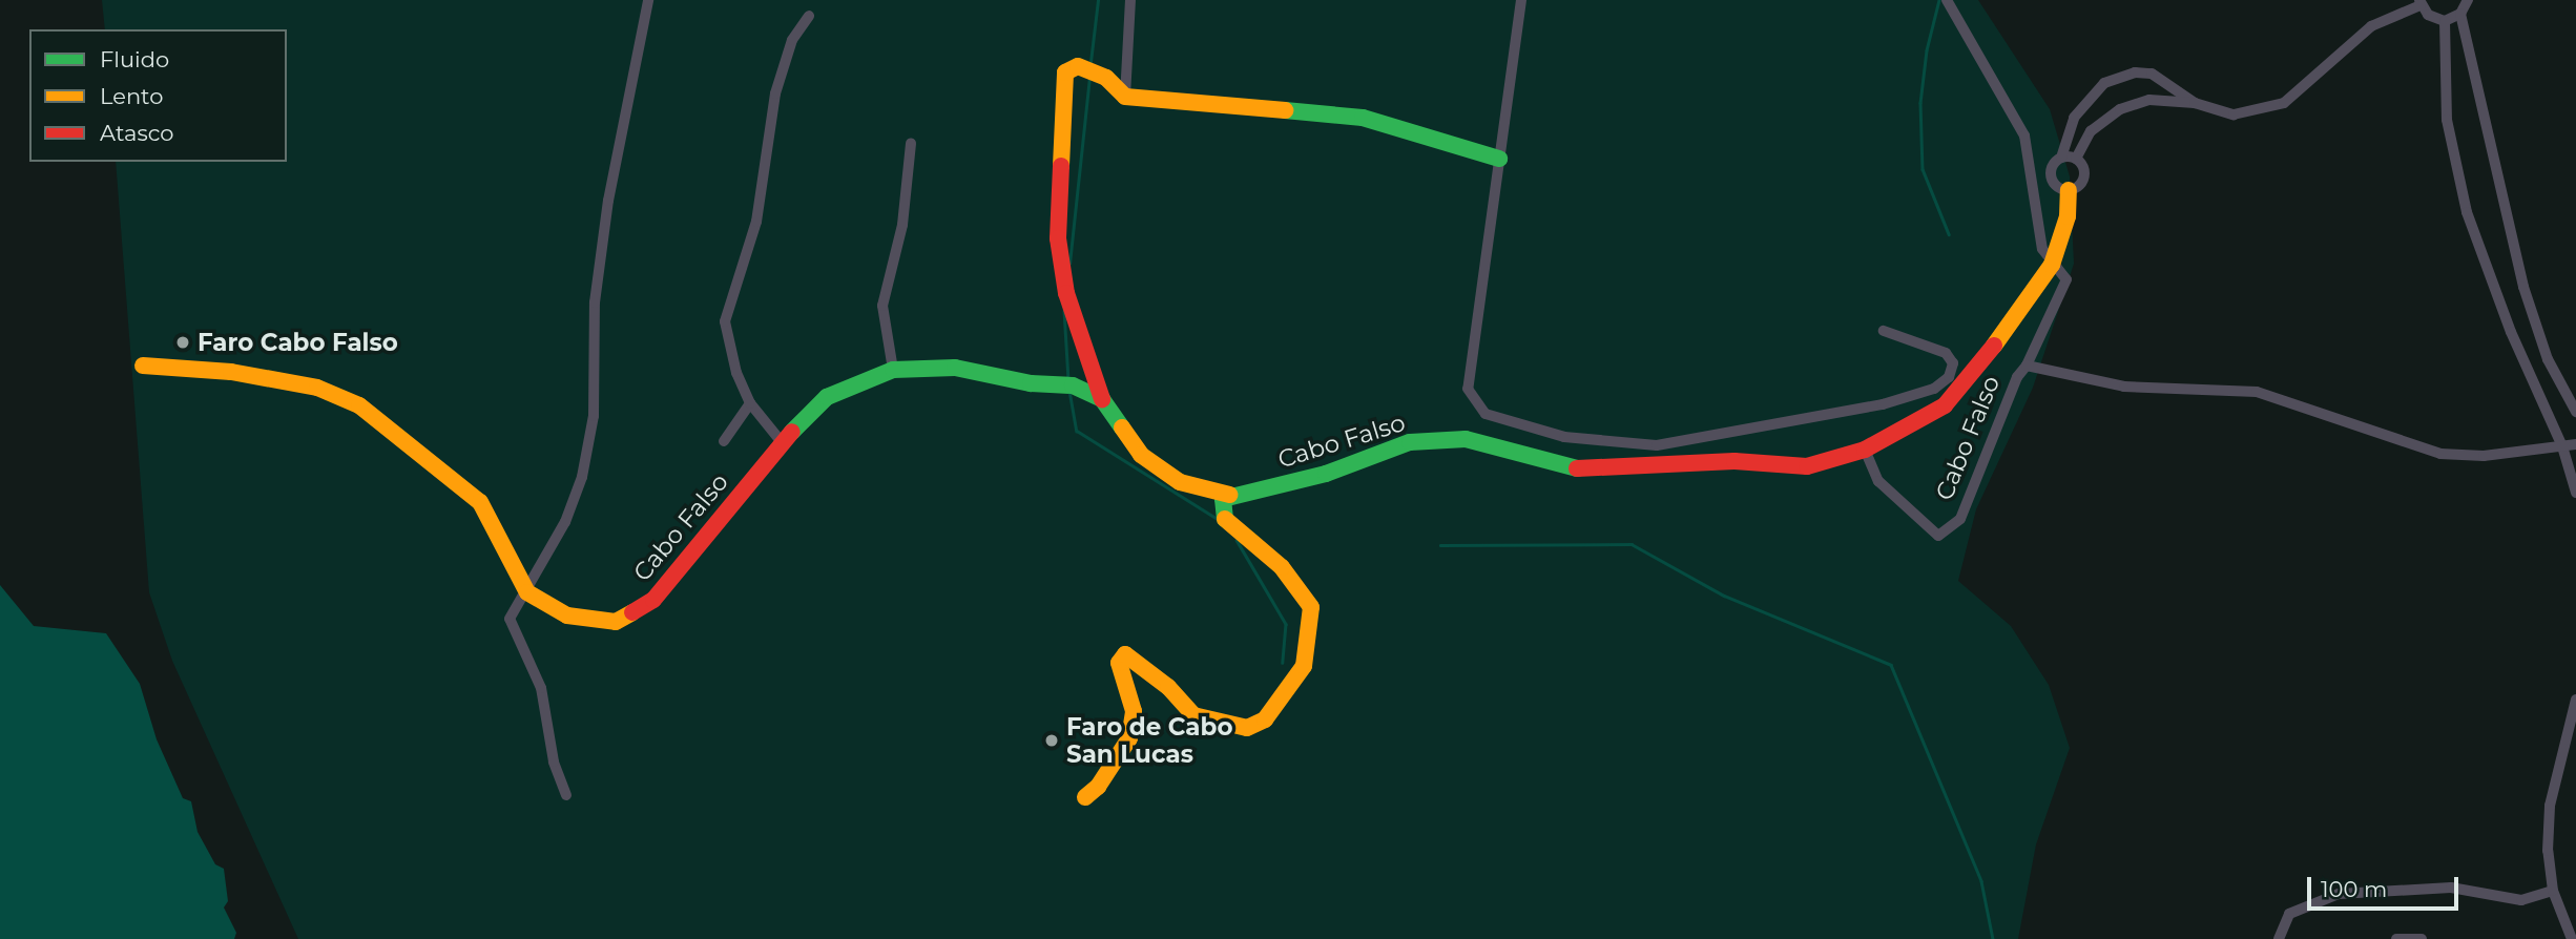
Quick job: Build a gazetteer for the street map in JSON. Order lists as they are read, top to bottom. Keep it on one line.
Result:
{"streets":{"street":["Cabo Falso"]},"places":["Faro Cabo Falso","Faro de Cabo San Lucas"],"legend":["Fluido","Lento","Atasco"],"scale_bar":"100 m"}
